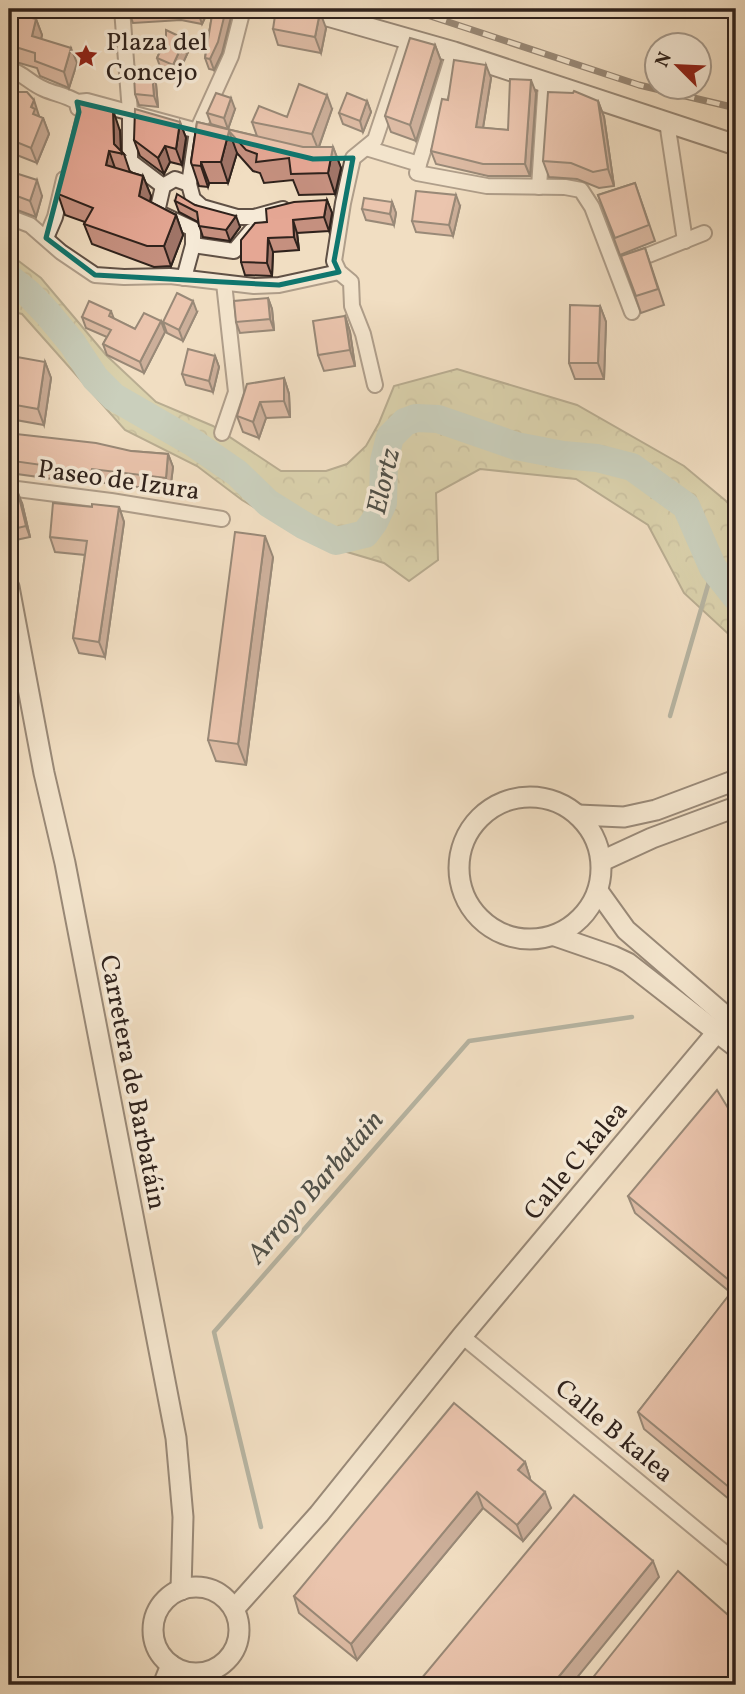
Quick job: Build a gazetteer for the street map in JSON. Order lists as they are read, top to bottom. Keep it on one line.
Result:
{"streets":{"street":["Paseo de Izura","Carretera de Barbatáin","Calle C kalea","Calle B kalea"]},"crossings":[["Carretera de Barbatáin","Calle C kalea"],["Calle C kalea","Calle B kalea"]],"water":["Elortz","Arroyo Barbatain"],"places":{"place":["Plaza del Concejo"]},"north":"top left"}
